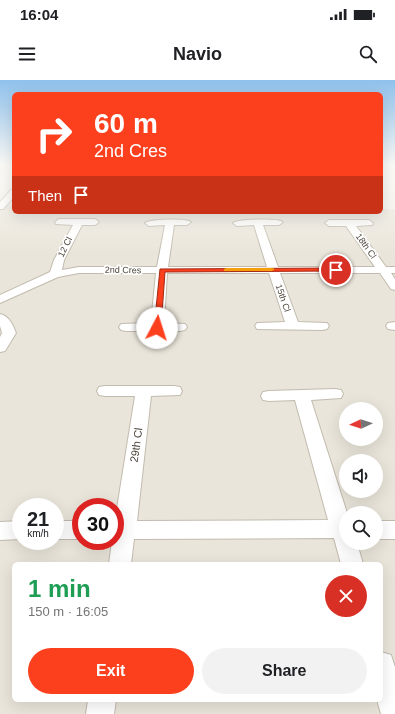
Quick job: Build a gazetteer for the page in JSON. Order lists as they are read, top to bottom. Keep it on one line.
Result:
{"streets":{"street":["18th Cl","12 Cl","2nd Cres","15th Cl","29th Cl"]},"crossings":[["18th Cl","2nd Cres"],["12 Cl","2nd Cres"],["2nd Cres","15th Cl"]],"north":"left","page":{"status":"16:04","header":"Navio","turn":["60 m","2nd Cres"],"then":"Then","speed":"21 km/h","limit":"30","heading":["1 min","150 m · 16:05"],"buttons":["Exit","Share"]}}
